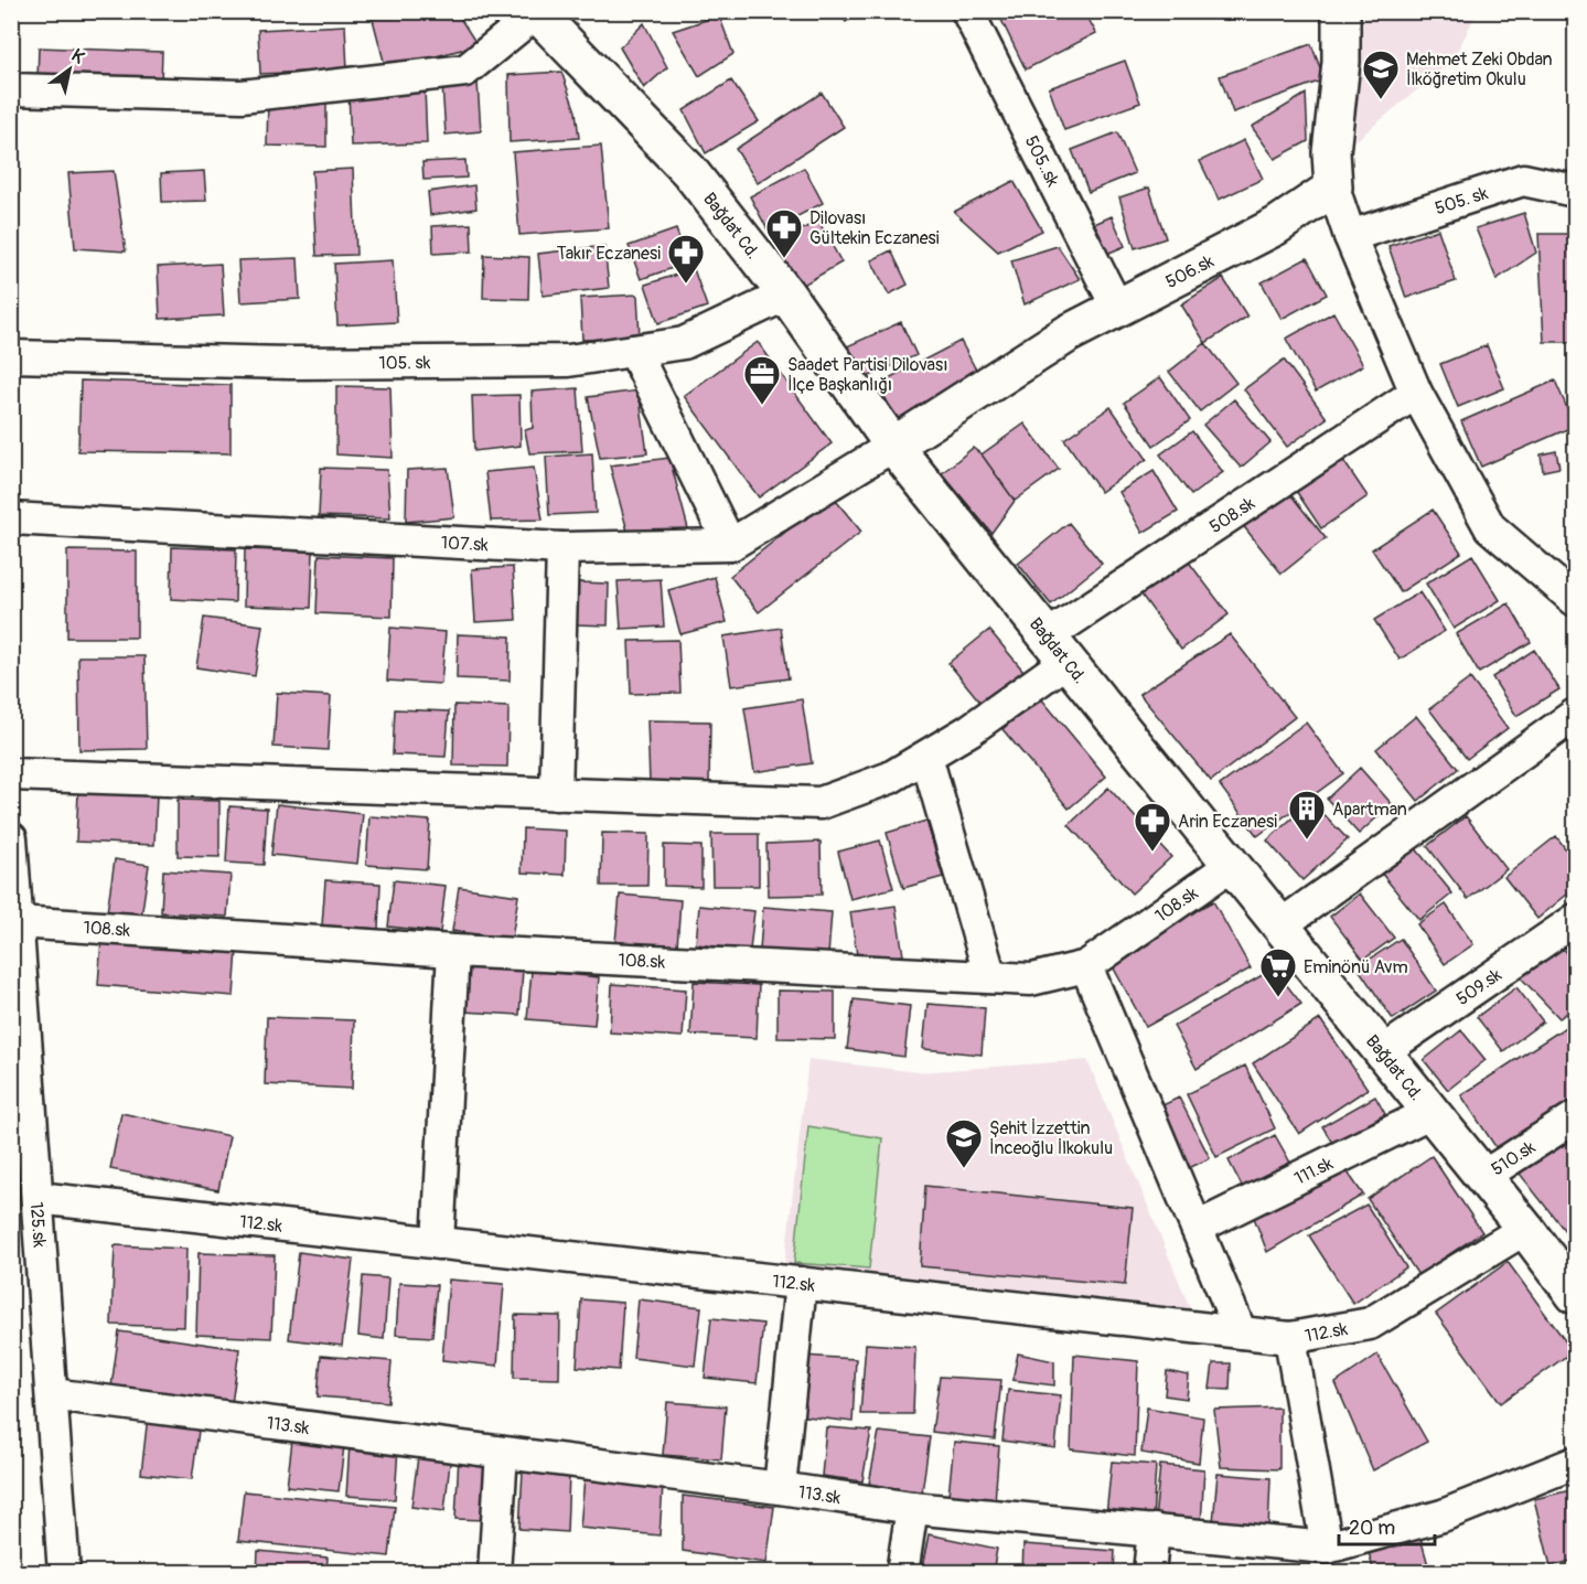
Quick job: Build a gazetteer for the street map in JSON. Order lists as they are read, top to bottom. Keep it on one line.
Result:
{"streets":{"main road":["Bağdat Cd.","506.sk"],"street":["505..sk","505. sk","105. sk","508.sk","107.sk","108.sk","509.sk","510.sk","111.sk","112.sk","125.sk","113.sk"]},"crossings":[["505..sk","506.sk"],["Bağdat Cd.","506.sk"],["Bağdat Cd.","105. sk"],["Bağdat Cd.","508.sk"],["Bağdat Cd.","108.sk"],["Bağdat Cd.","509.sk"],["Bağdat Cd.","510.sk"],["Bağdat Cd.","111.sk"],["Bağdat Cd.","112.sk"],["108.sk","125.sk"],["112.sk","125.sk"],["125.sk","113.sk"]],"places":{"school or university":["Mehmet Zeki Obdan İlköğretim Okulu","Şehit İzzettin İnceoğlu İlkokulu"],"pharmacy":["Dilovası Gültekin Eczanesi","Takır Eczanesi","Arin Eczanesi"],"office":["Saadet Partisi Dilovası İlçe Başkanlığı"],"building":["Apartman"],"supermarket":["Eminönü Avm"]},"scale_bar":"20 m","north":"top right"}
